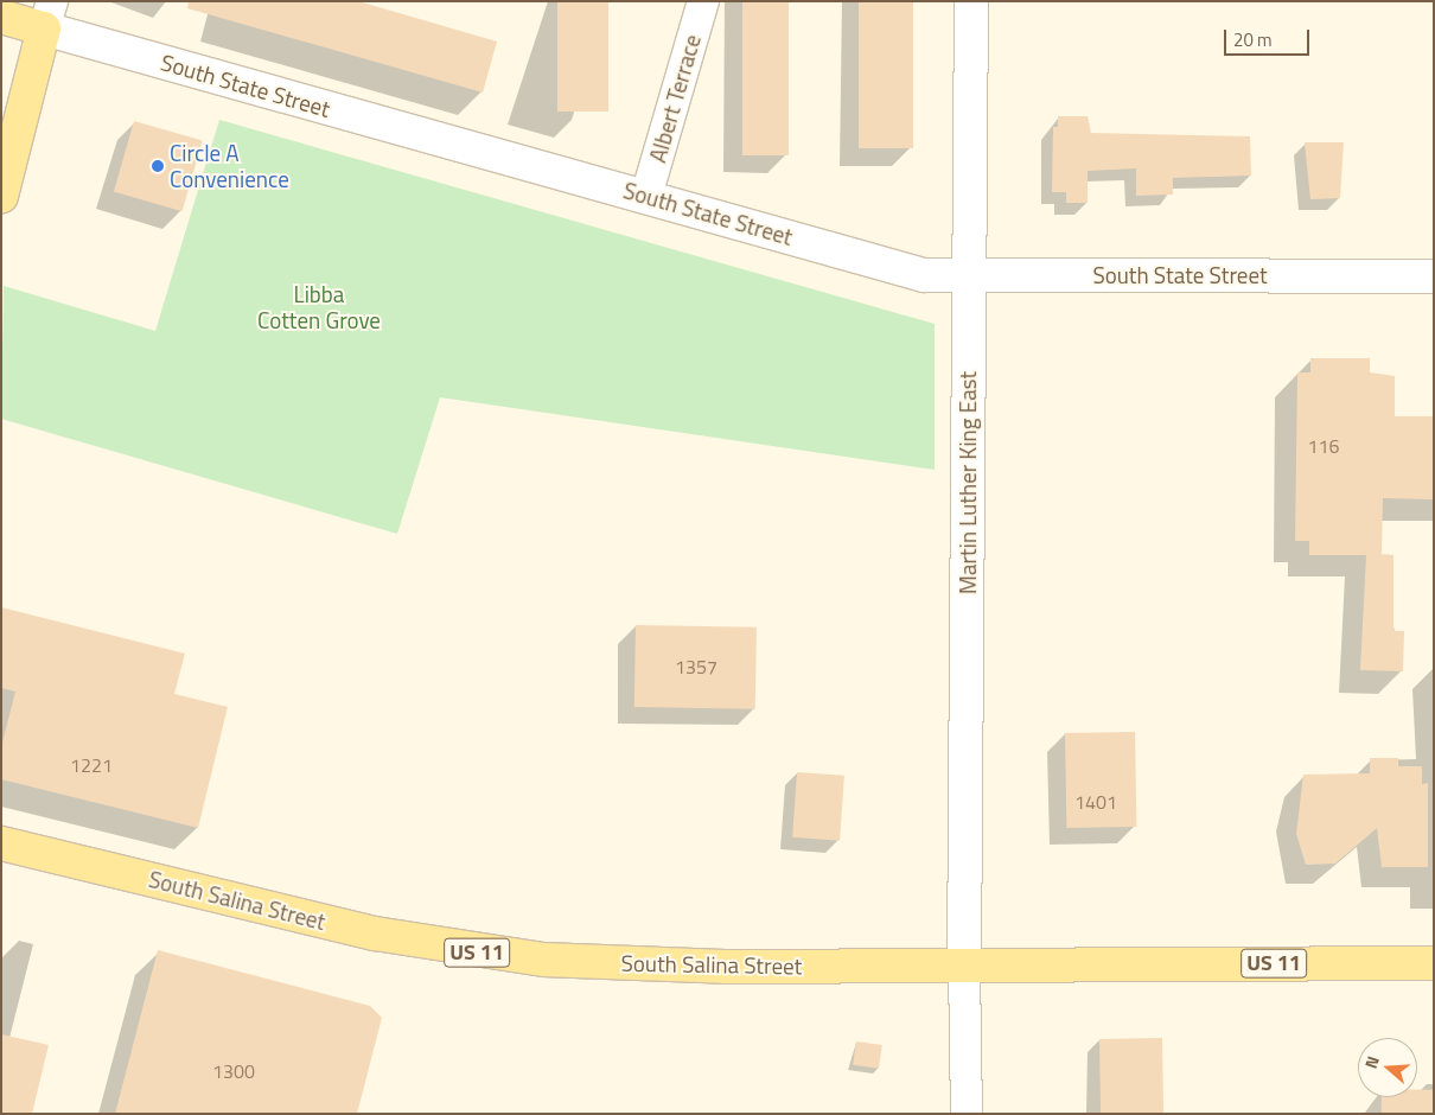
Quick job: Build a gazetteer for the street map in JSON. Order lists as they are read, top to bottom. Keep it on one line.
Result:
{"streets":{"main road":["South State Street","South Salina Street","US 11"],"street":["Albert Terrace","Martin Luther King East"]},"crossings":[["South State Street","Albert Terrace"],["South State Street","Martin Luther King East"],["Martin Luther King East","South Salina Street"]],"parks":["Libba Cotten Grove"],"places":["Circle A Convenience"],"house_numbers":["116","1357","1221","1401","1300"],"scale_bar":"20 m","north":"left"}
